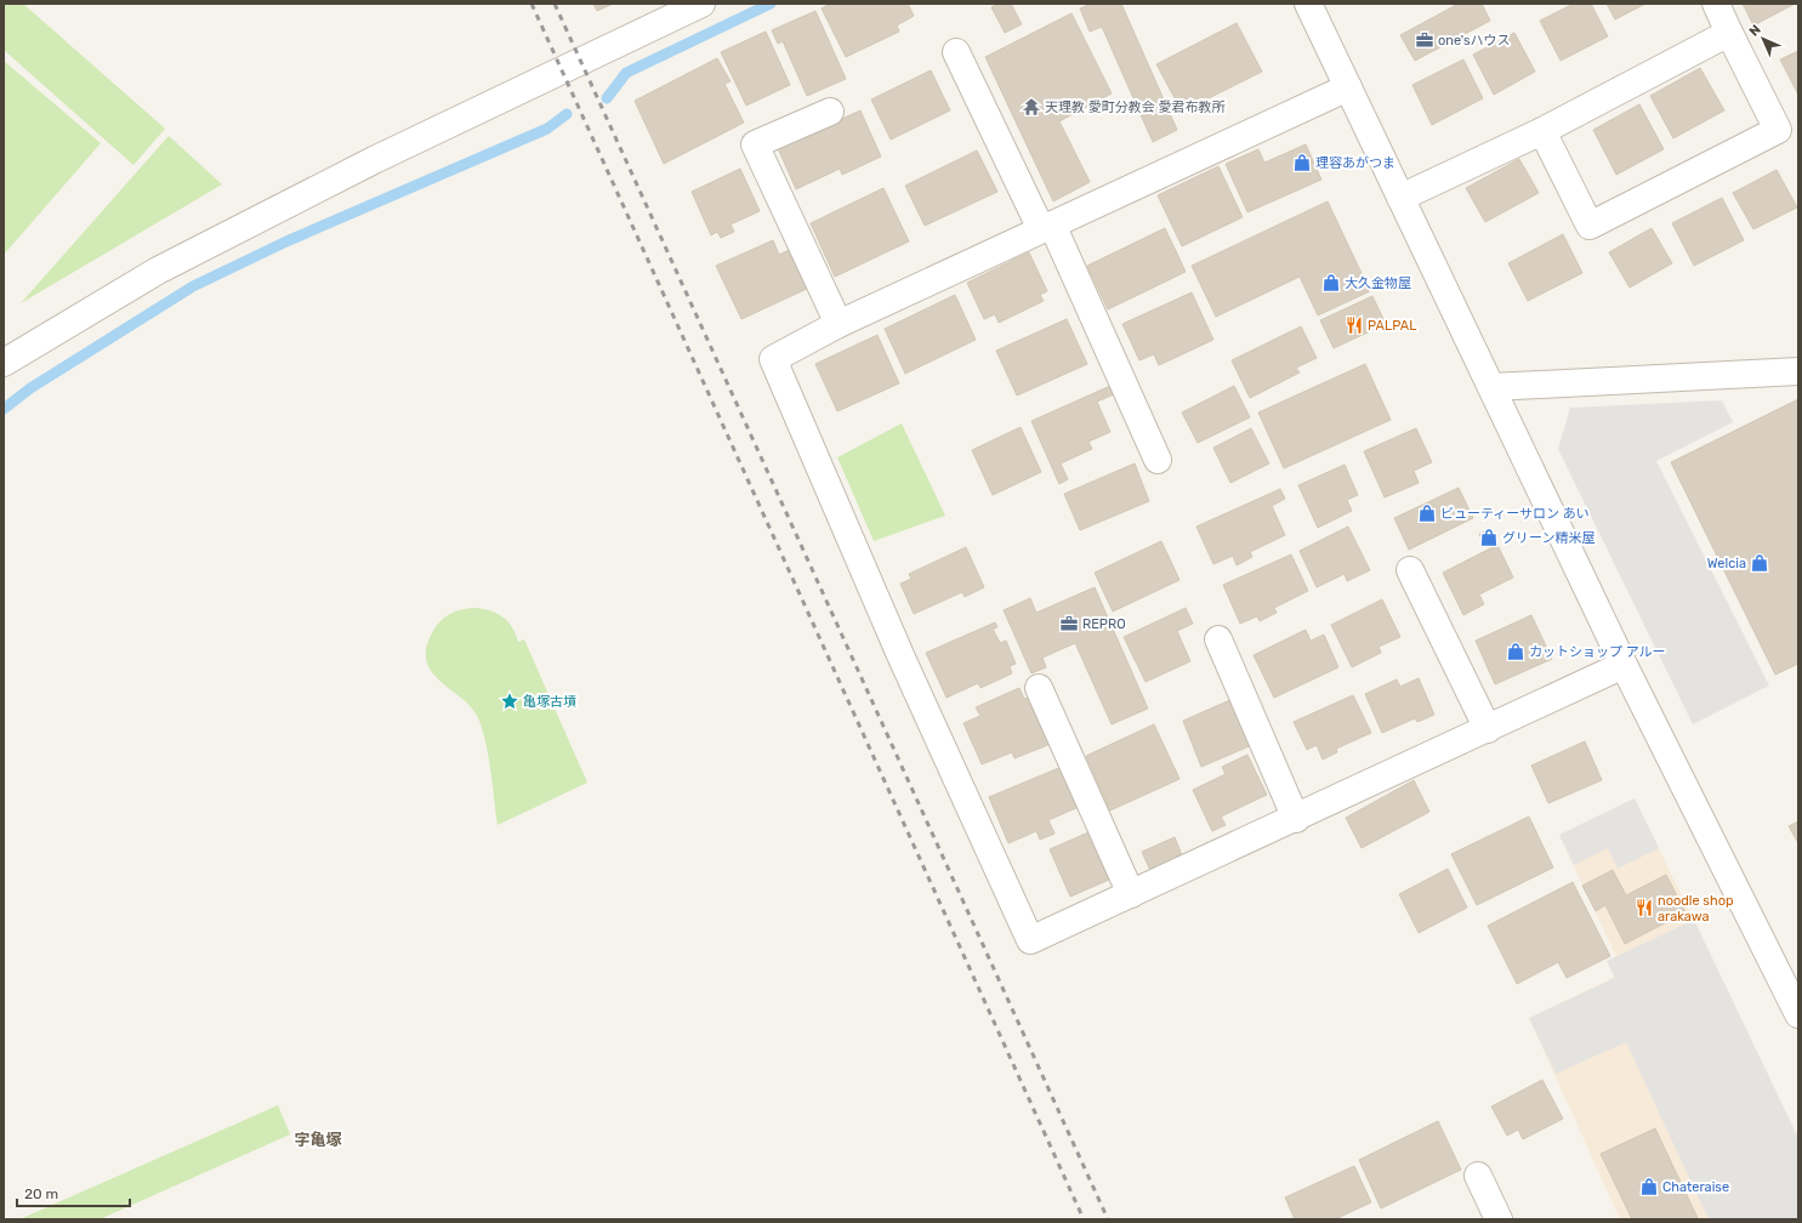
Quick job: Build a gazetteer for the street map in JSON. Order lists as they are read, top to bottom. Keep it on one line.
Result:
{"districts":["字亀塚"],"places":{"office":["one'sハウス","REPRO"],"temple":["天理教 愛町分教会 愛君布教所"],"shop":["理容あがつま","大久金物屋","ビューティーサロン あい","グリーン精米屋","Welcia","カットショップ アルー","Chateraise"],"restaurant":["PALPAL","noodle shop arakawa"],"place":["亀塚古墳"]},"scale_bar":"20 m","north":"top left"}
